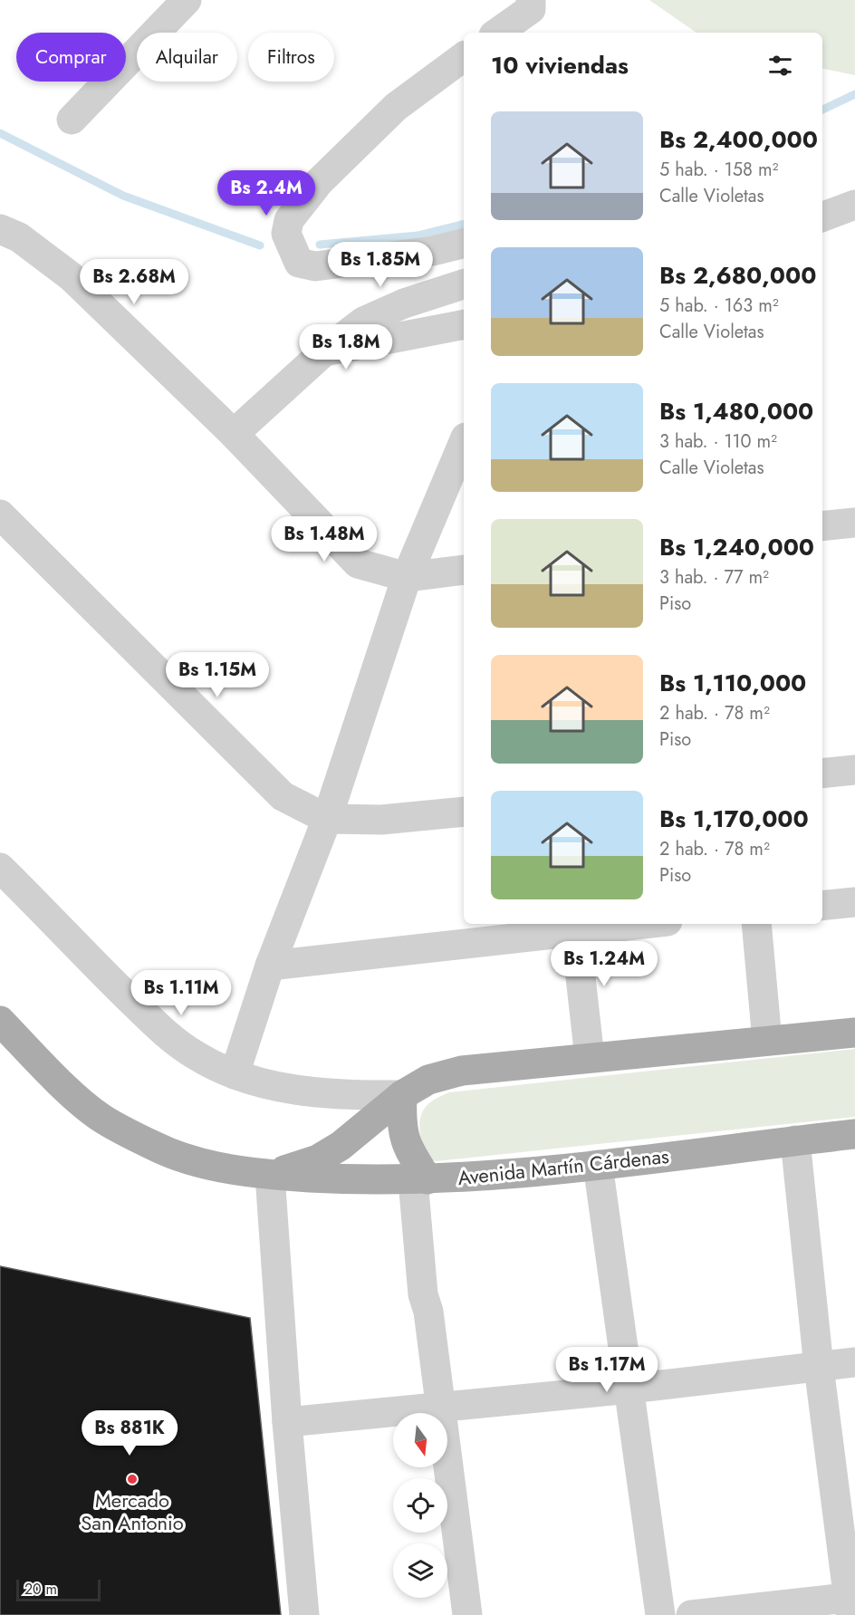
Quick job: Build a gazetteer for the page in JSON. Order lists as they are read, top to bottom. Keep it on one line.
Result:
{"streets":{"main road":["Avenida Martín Cárdenas"]},"places":["Mercado San Antonio"],"scale_bar":"20 m","north":"bottom","page":{"chip":["Comprar","Alquilar","Filtros"],"heading":"10 viviendas","list":[{"name":"Bs 2,400,000","note":"5 hab. · 158 m² · Calle Violetas"},{"name":"Bs 2,680,000","note":"5 hab. · 163 m² · Calle Violetas"},{"name":"Bs 1,480,000","note":"3 hab. · 110 m² · Calle Violetas"},{"name":"Bs 1,240,000","note":"3 hab. · 77 m² · Piso"},{"name":"Bs 1,110,000","note":"2 hab. · 78 m² · Piso"},{"name":"Bs 1,170,000","note":"2 hab. · 78 m² · Piso"}],"price":["Bs 2.4M","Bs 1.85M","Bs 2.68M","Bs 1.8M","Bs 1.48M","Bs 1.15M","Bs 1.24M","Bs 1.11M","Bs 1.17M","Bs 881K"],"scale":"20 m"}}
